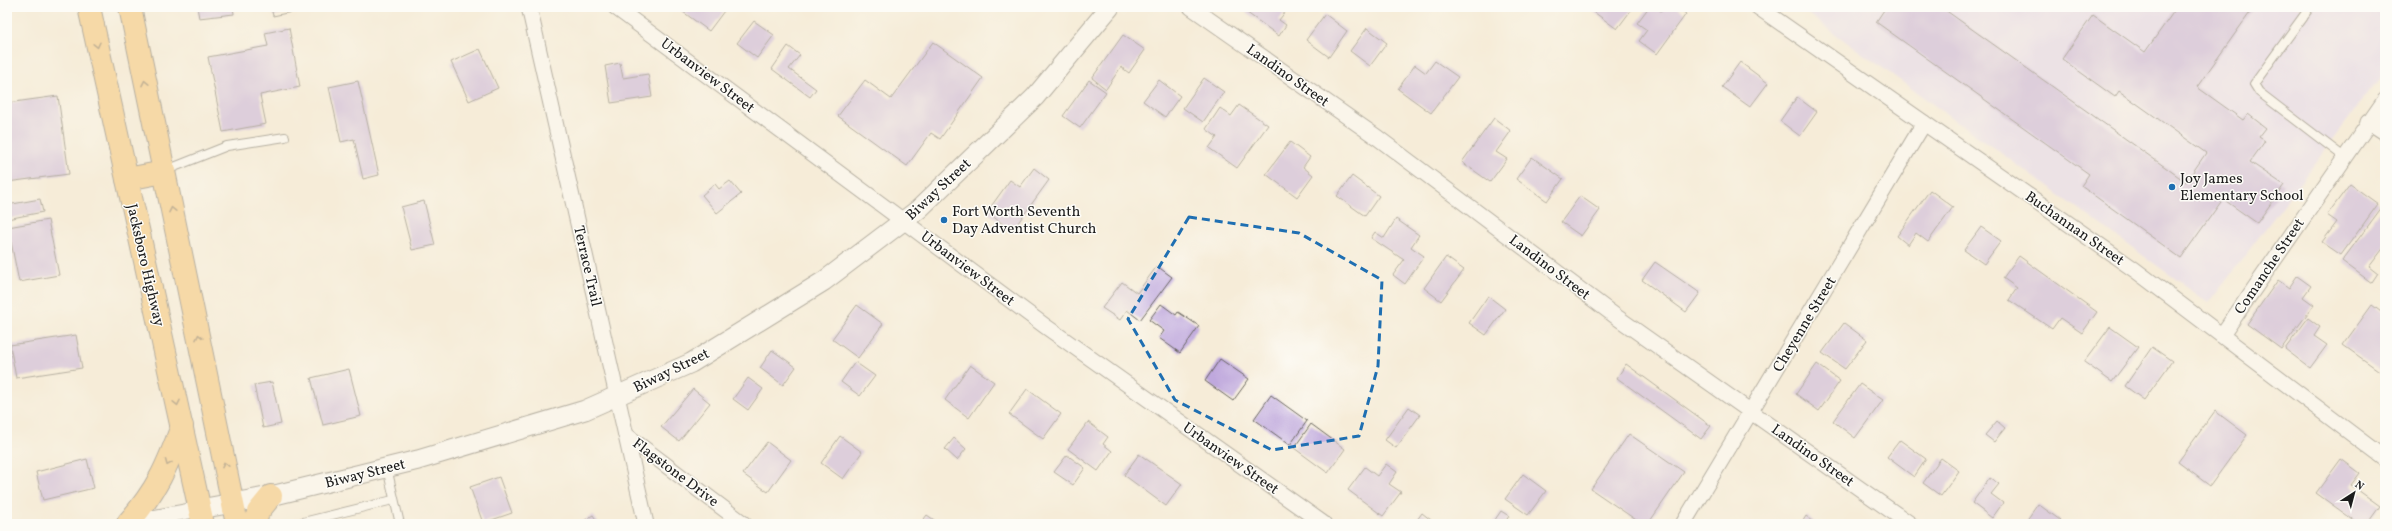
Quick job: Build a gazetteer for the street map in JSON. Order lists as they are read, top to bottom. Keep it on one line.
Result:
{"streets":{"main road":["Jacksboro Highway"],"street":["Urbanview Street","Landino Street","Biway Street","Buchannan Street","Terrace Trail","Comanche Street","Cheyenne Street","Flagstone Drive"]},"crossings":[["Urbanview Street","Biway Street"],["Landino Street","Cheyenne Street"],["Biway Street","Jacksboro Highway"],["Biway Street","Terrace Trail"],["Buchannan Street","Comanche Street"],["Buchannan Street","Cheyenne Street"],["Terrace Trail","Flagstone Drive"]],"places":["Joy James Elementary School","Fort Worth Seventh Day Adventist Church"],"north":"top right"}
